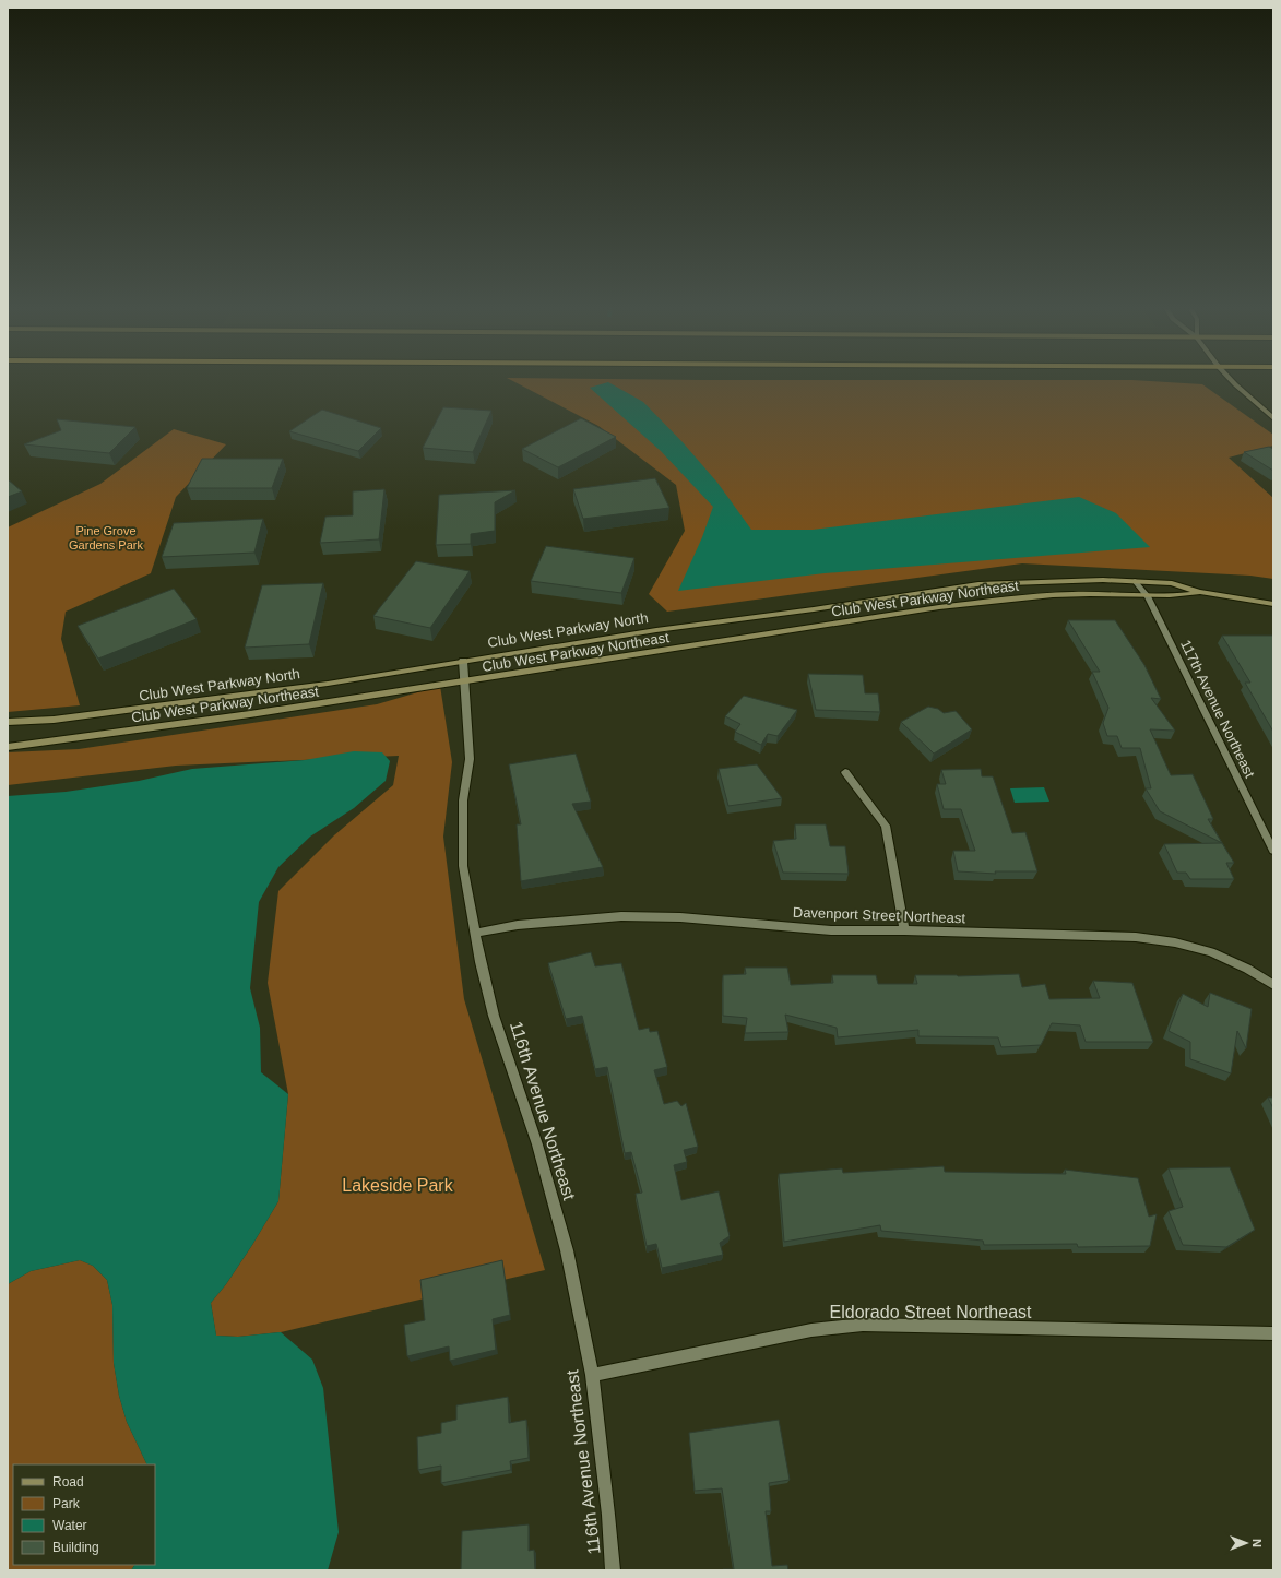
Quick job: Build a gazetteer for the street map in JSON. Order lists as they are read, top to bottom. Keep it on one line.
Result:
{"streets":{"street":["Club West Parkway Northeast","Club West Parkway North","117th Avenue Northeast","Davenport Street Northeast","116th Avenue Northeast","Eldorado Street Northeast"]},"crossings":[["Club West Parkway Northeast","Club West Parkway North"],["Club West Parkway Northeast","117th Avenue Northeast"],["Club West Parkway Northeast","116th Avenue Northeast"],["Club West Parkway North","117th Avenue Northeast"],["Club West Parkway North","116th Avenue Northeast"],["Davenport Street Northeast","116th Avenue Northeast"],["116th Avenue Northeast","Eldorado Street Northeast"]],"parks":["Pine Grove Gardens Park","Lakeside Park"],"legend":["Road","Park","Water","Building"],"north":"right"}
